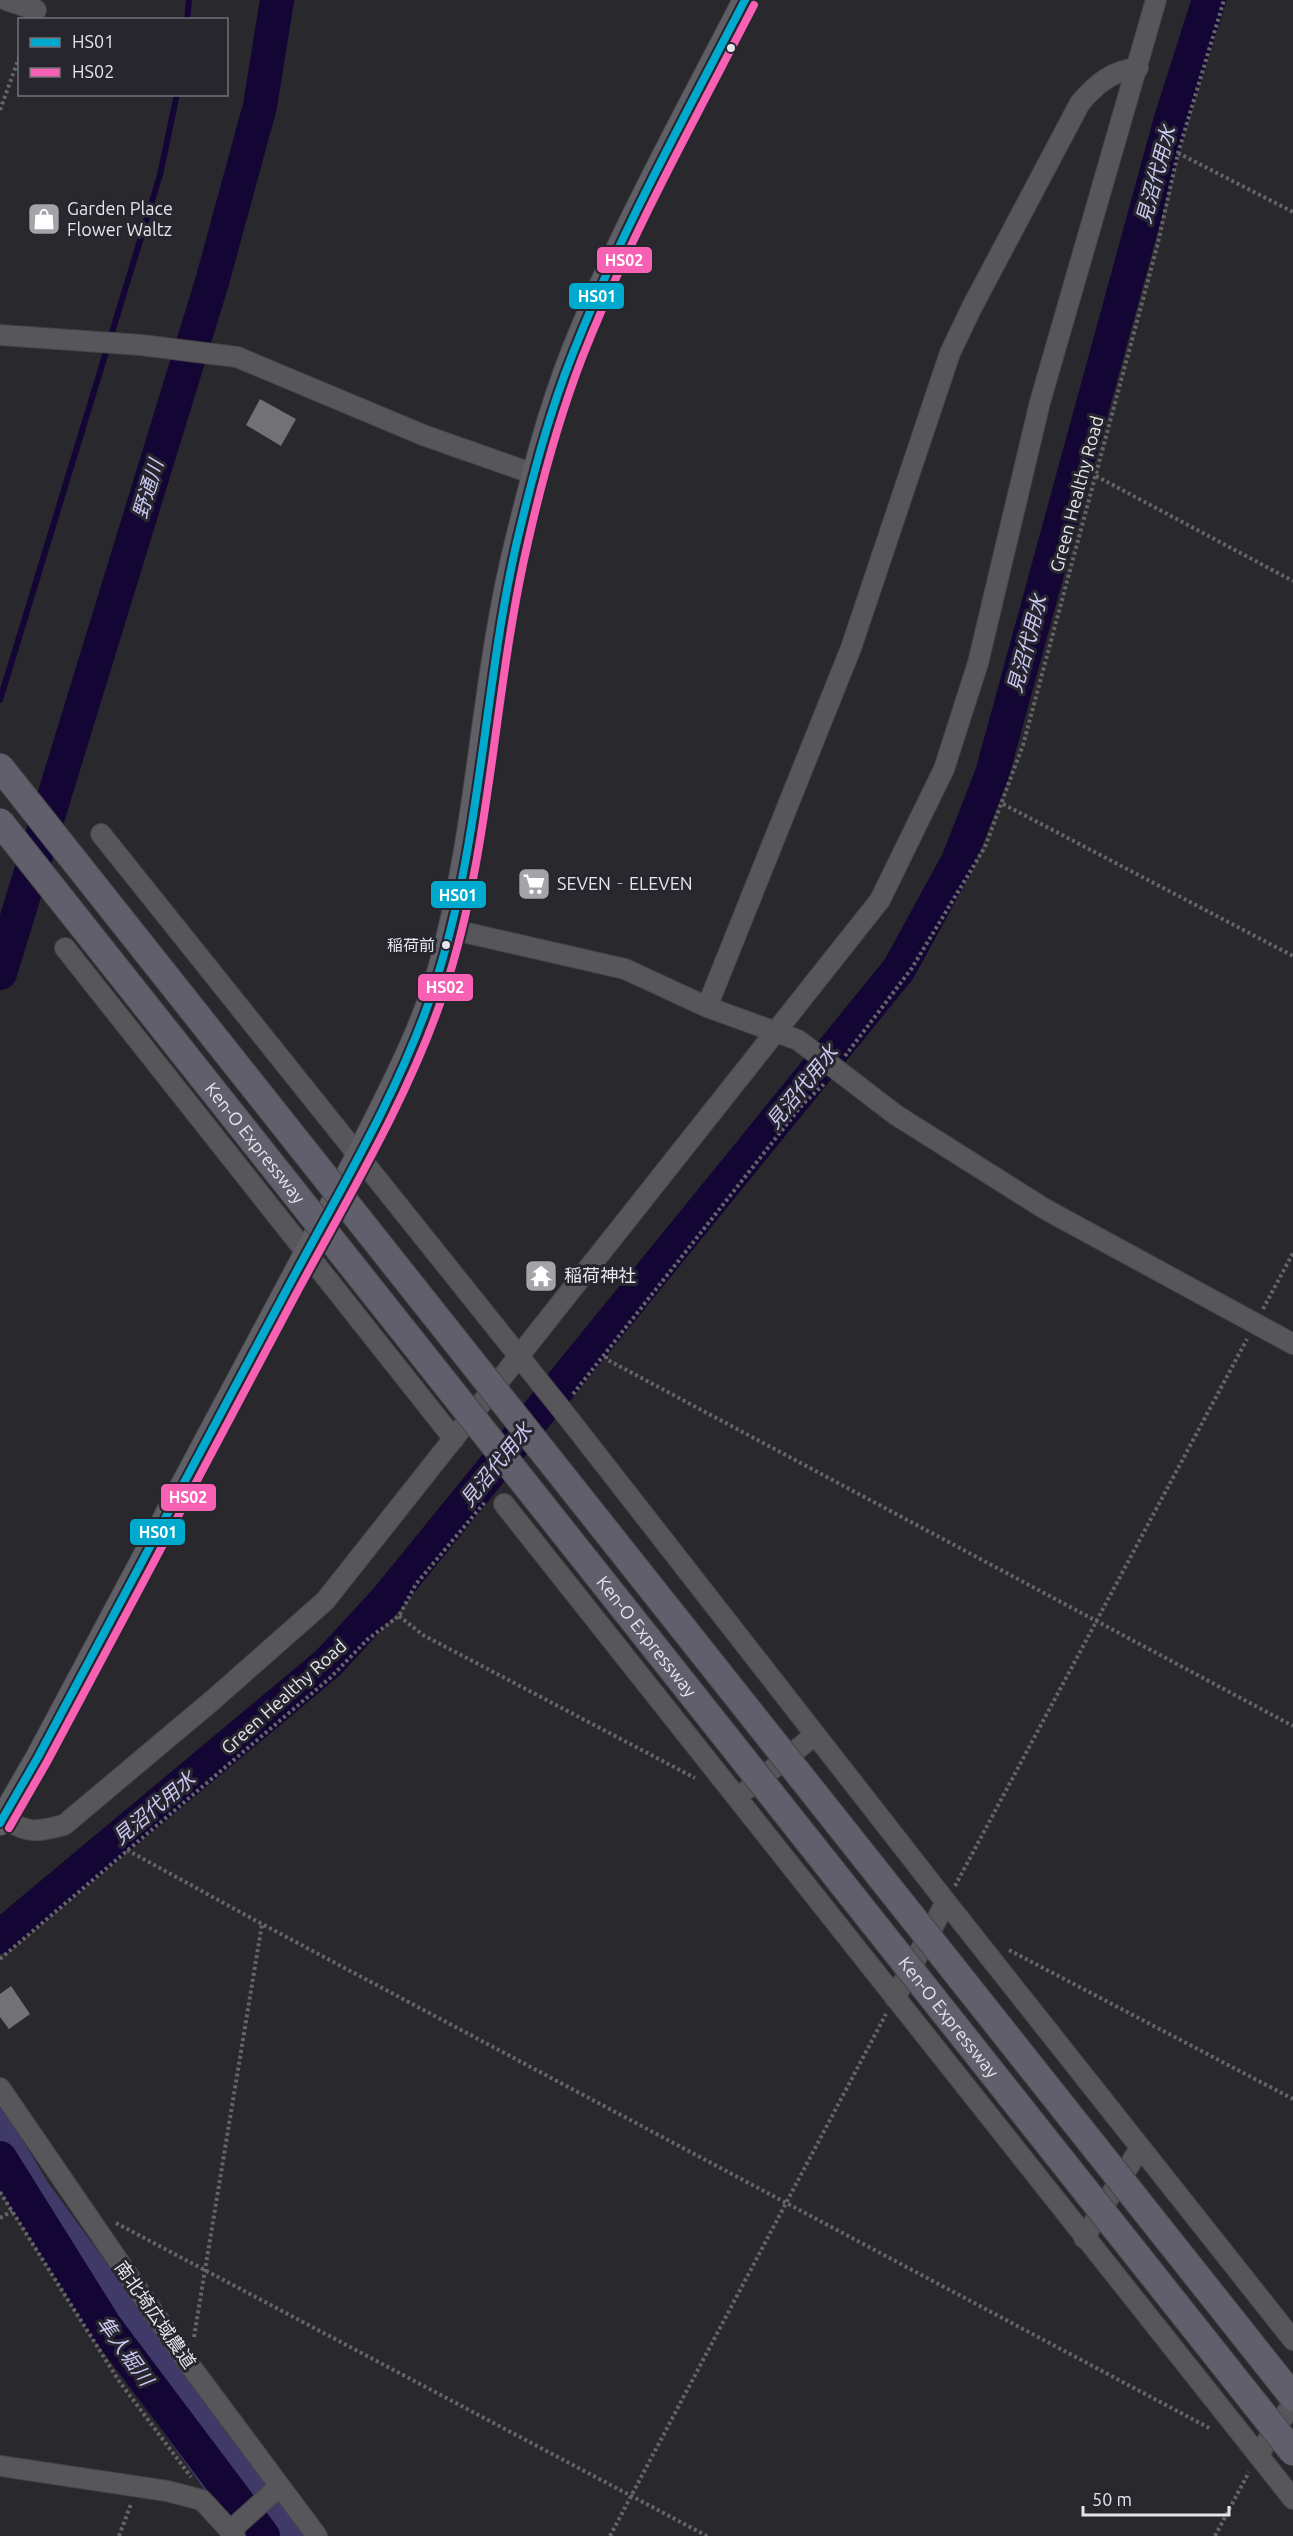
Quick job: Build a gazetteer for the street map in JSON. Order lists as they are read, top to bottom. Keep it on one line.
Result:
{"streets":{"highway":["Ken-O Expressway"],"street":["南北埼広域農道"],"path":["Green Healthy Road"]},"water":["見沼代用水","野通川","隼人堀川"],"places":{"shop":["Garden Place Flower Waltz"],"supermarket":["SEVEN‐ELEVEN"],"other":["稲荷前"],"temple":["稲荷神社"]},"lines":["transit line HS01","transit line HS02"],"legend":["HS01","HS02"],"scale_bar":"50 m"}
